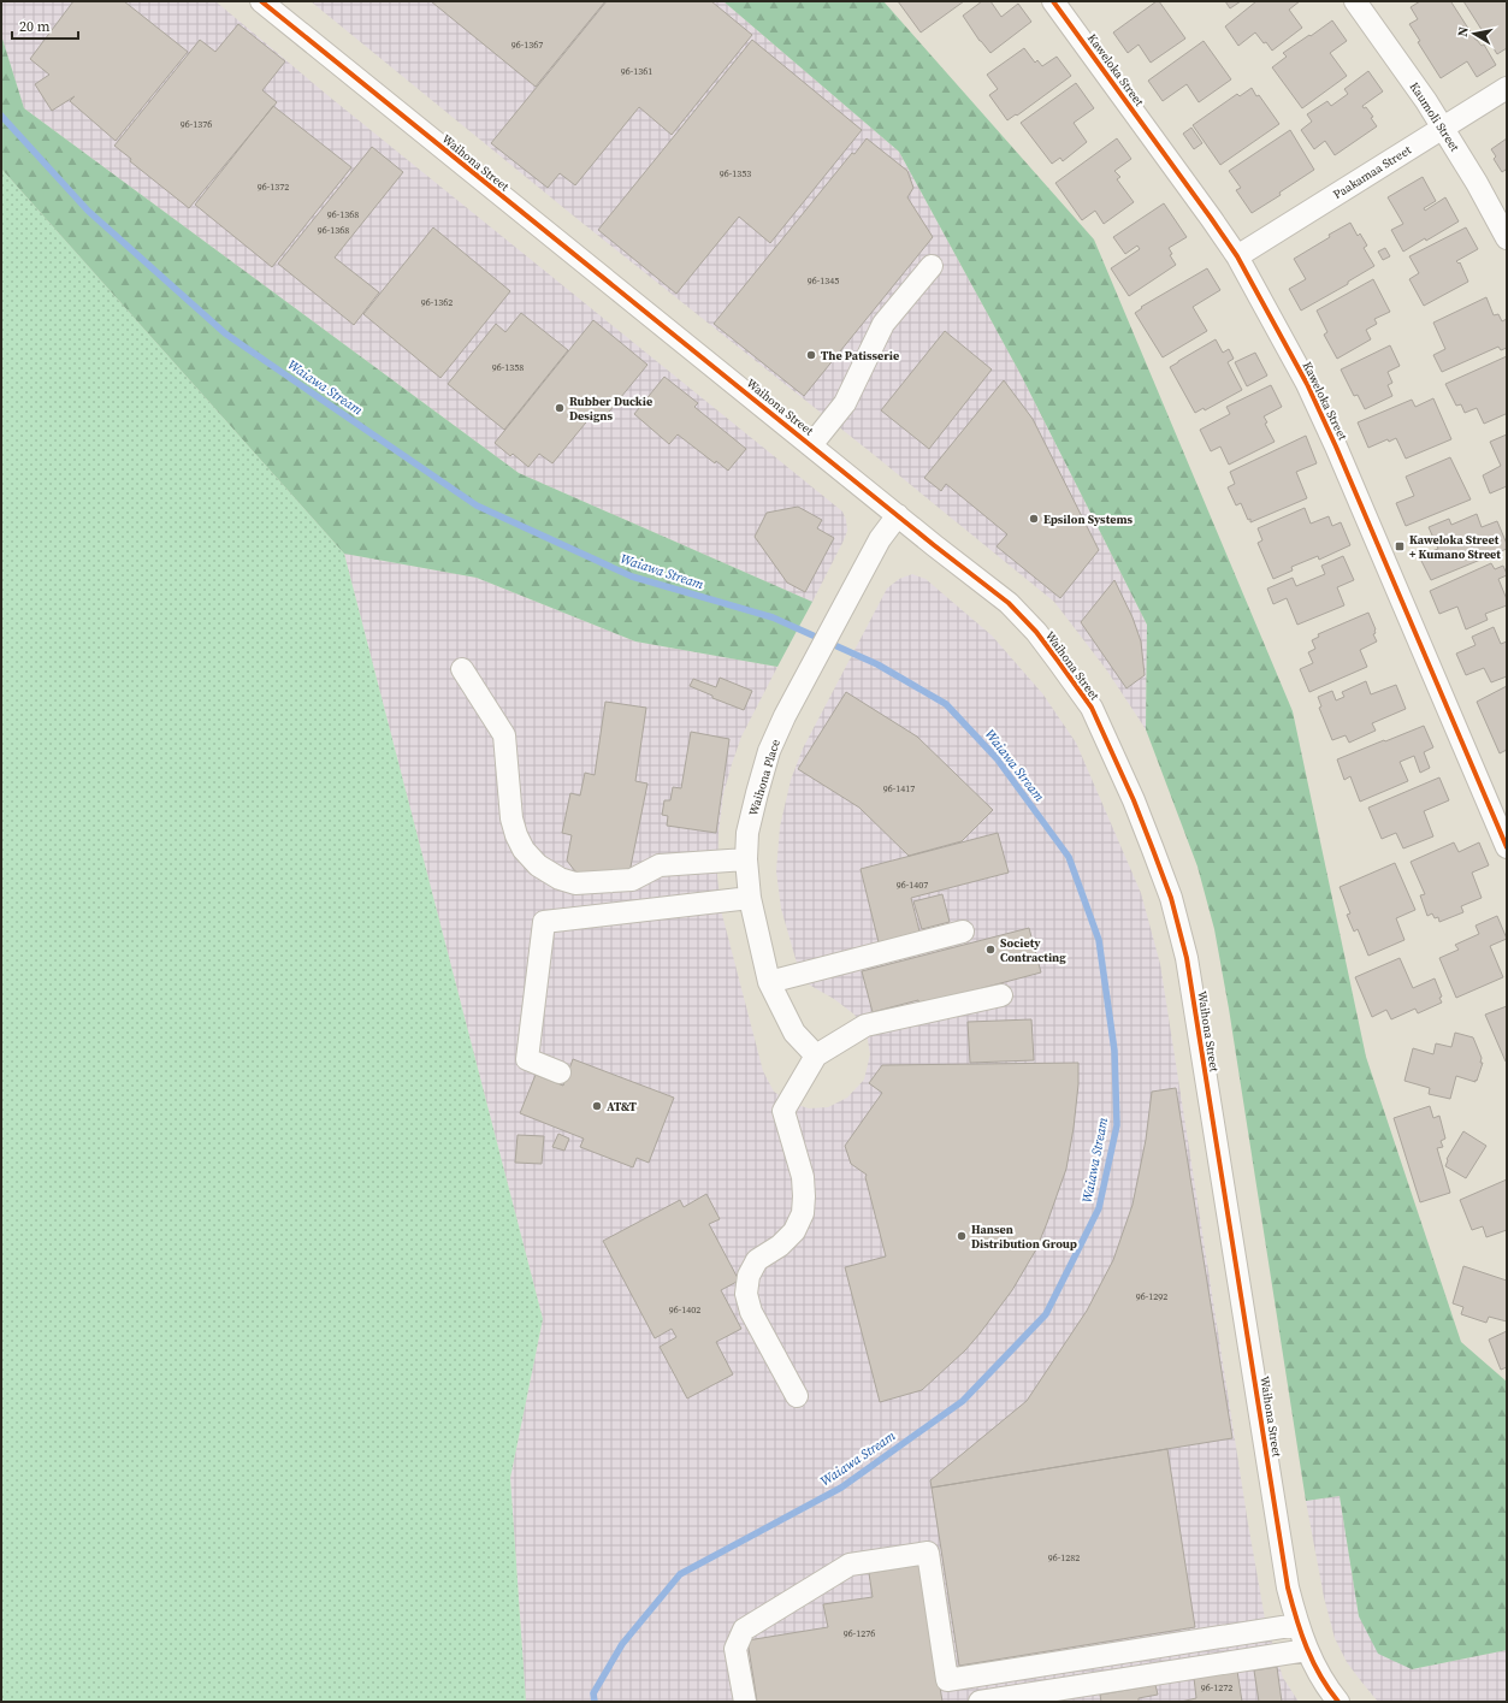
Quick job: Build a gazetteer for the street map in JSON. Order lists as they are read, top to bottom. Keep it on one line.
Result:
{"streets":{"street":["Kaweloka Street","Kaumoli Street","Waihona Street","Paakamaa Street","Waihona Place"]},"crossings":[["Kaweloka Street","Paakamaa Street"],["Kaumoli Street","Paakamaa Street"],["Waihona Street","Waihona Place"]],"water":["Waiawa Stream"],"places":{"other":["The Patisserie","Rubber Duckie Designs","Epsilon Systems","Society Contracting","AT&T","Hansen Distribution Group"],"transit":["Kaweloka Street + Kumano Street"]},"house_numbers":["96-1367","96-1361","96-1376","96-1353","96-1372","96-1368","96-1368","96-1345","96-1362","96-1358","96-1417","96-1407","96-1292","96-1402","96-1282","96-1276","96-1272"],"scale_bar":"20 m","north":"left"}
